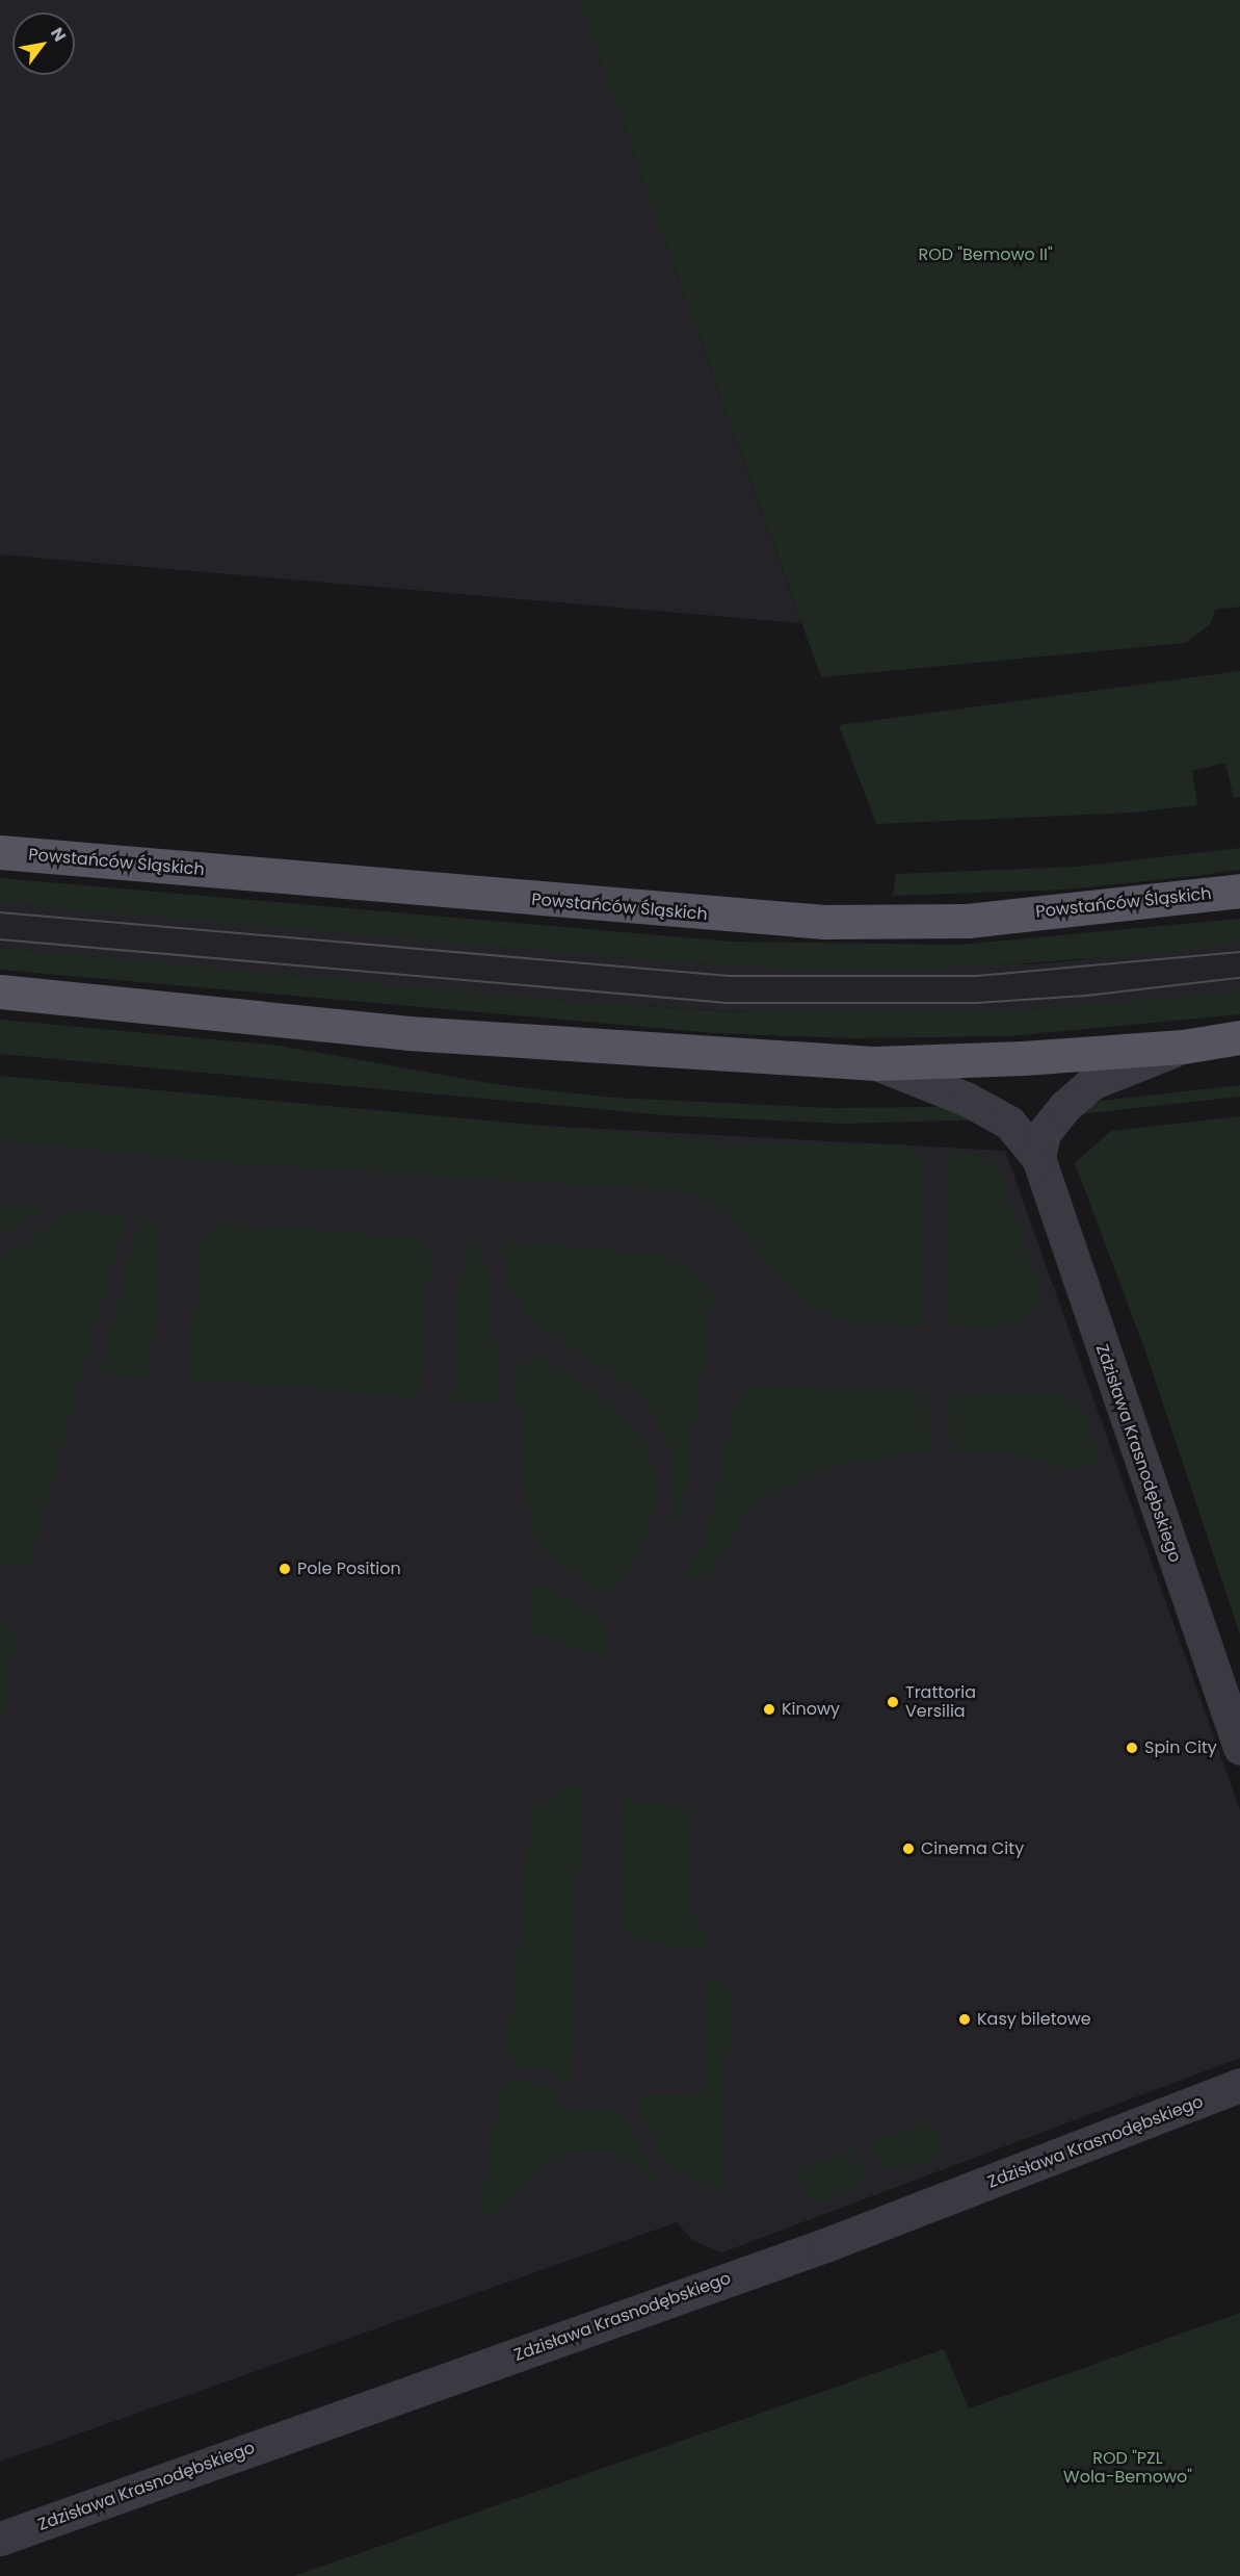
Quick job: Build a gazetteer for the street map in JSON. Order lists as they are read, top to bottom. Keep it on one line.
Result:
{"streets":{"main road":["Powstańców Śląskich"],"street":["Zdzisława Krasnodębskiego"]},"parks":["ROD \"Bemowo II\"","ROD \"PZL Wola-Bemowo\""],"places":["Pole Position","Trattoria Versilia","Kinowy","Spin City","Cinema City","Kasy biletowe"],"north":"top right"}
